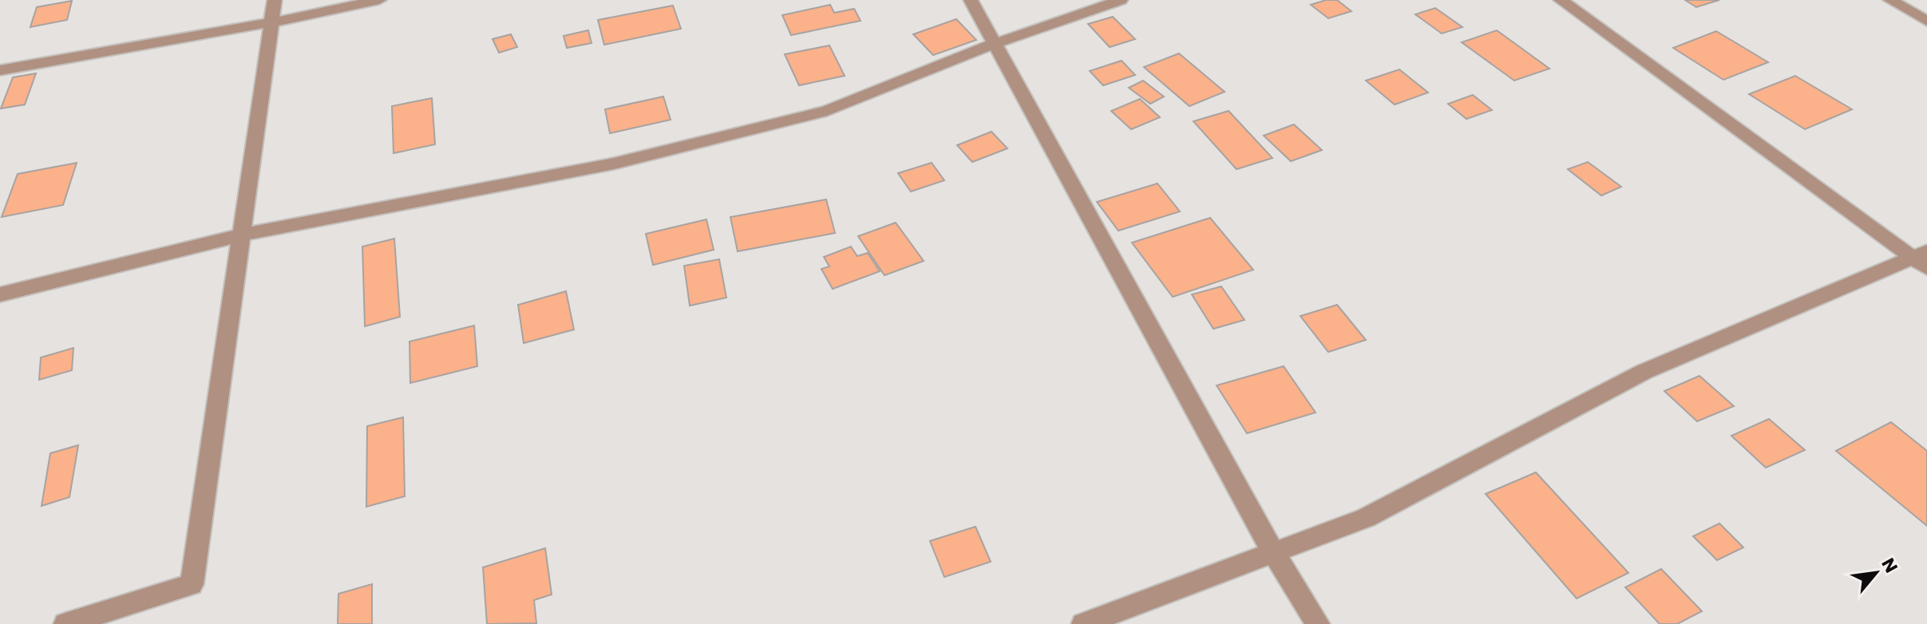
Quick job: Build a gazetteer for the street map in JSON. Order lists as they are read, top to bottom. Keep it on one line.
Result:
{"north":"top right"}
